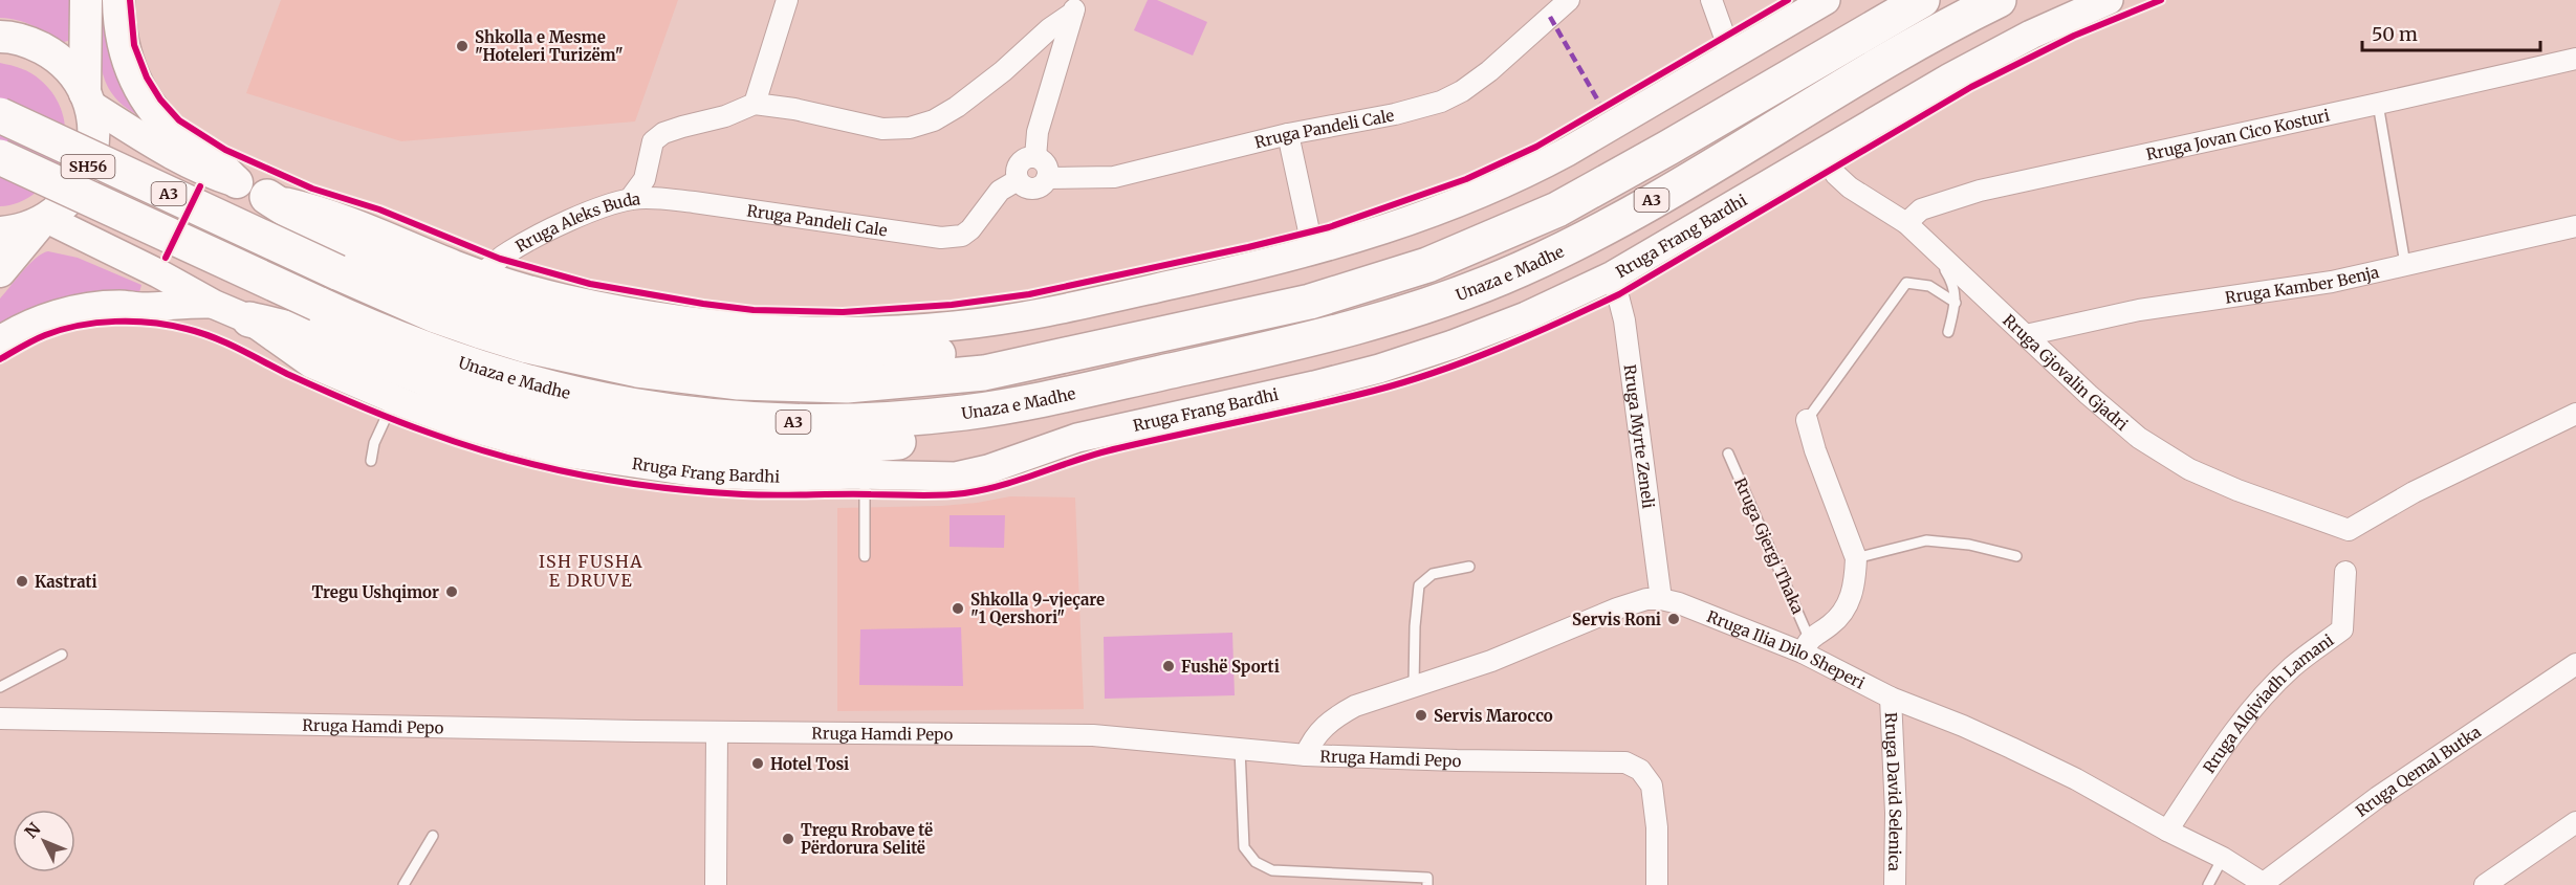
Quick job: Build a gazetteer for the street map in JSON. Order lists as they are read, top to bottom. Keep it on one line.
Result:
{"streets":{"highway":["A3","Unaza e Madhe"],"main road":["SH56","Rruga Frang Bardhi"],"street":["Rruga Pandeli Cale","Rruga Jovan Cico Kosturi","Rruga Aleks Buda","Rruga Kamber Benja","Rruga Gjovalin Gjadri","Rruga Myrte Zeneli","Rruga Ilia Dilo Sheperi","Rruga Alqiviadh Lamani","Rruga Hamdi Pepo","Rruga Qemal Butka","Rruga David Selenica"],"lane":["Rruga Gjergj Thaka"]},"crossings":[["Rruga Pandeli Cale","Rruga Aleks Buda"],["Rruga Jovan Cico Kosturi","Rruga Gjovalin Gjadri"],["Rruga Frang Bardhi","Rruga Gjovalin Gjadri"],["Rruga Frang Bardhi","Rruga Myrte Zeneli"],["Rruga Kamber Benja","Rruga Gjovalin Gjadri"],["Rruga Myrte Zeneli","Rruga Ilia Dilo Sheperi"],["Rruga Gjergj Thaka","Rruga Ilia Dilo Sheperi"],["Rruga Ilia Dilo Sheperi","Rruga Alqiviadh Lamani"],["Rruga Ilia Dilo Sheperi","Rruga Hamdi Pepo"],["Rruga Ilia Dilo Sheperi","Rruga Qemal Butka"],["Rruga Ilia Dilo Sheperi","Rruga David Selenica"]],"districts":["ISH FUSHA E DRUVE"],"places":["Shkolla e Mesme \"Hoteleri Turizëm\"","Kastrati","Tregu Ushqimor","Shkolla 9-vjeçare \"1 Qershori\"","Servis Roni","Fushë Sporti","Servis Marocco","Hotel Tosi","Tregu Rrobave të Përdorura Selitë"],"scale_bar":"50 m","north":"top left"}
